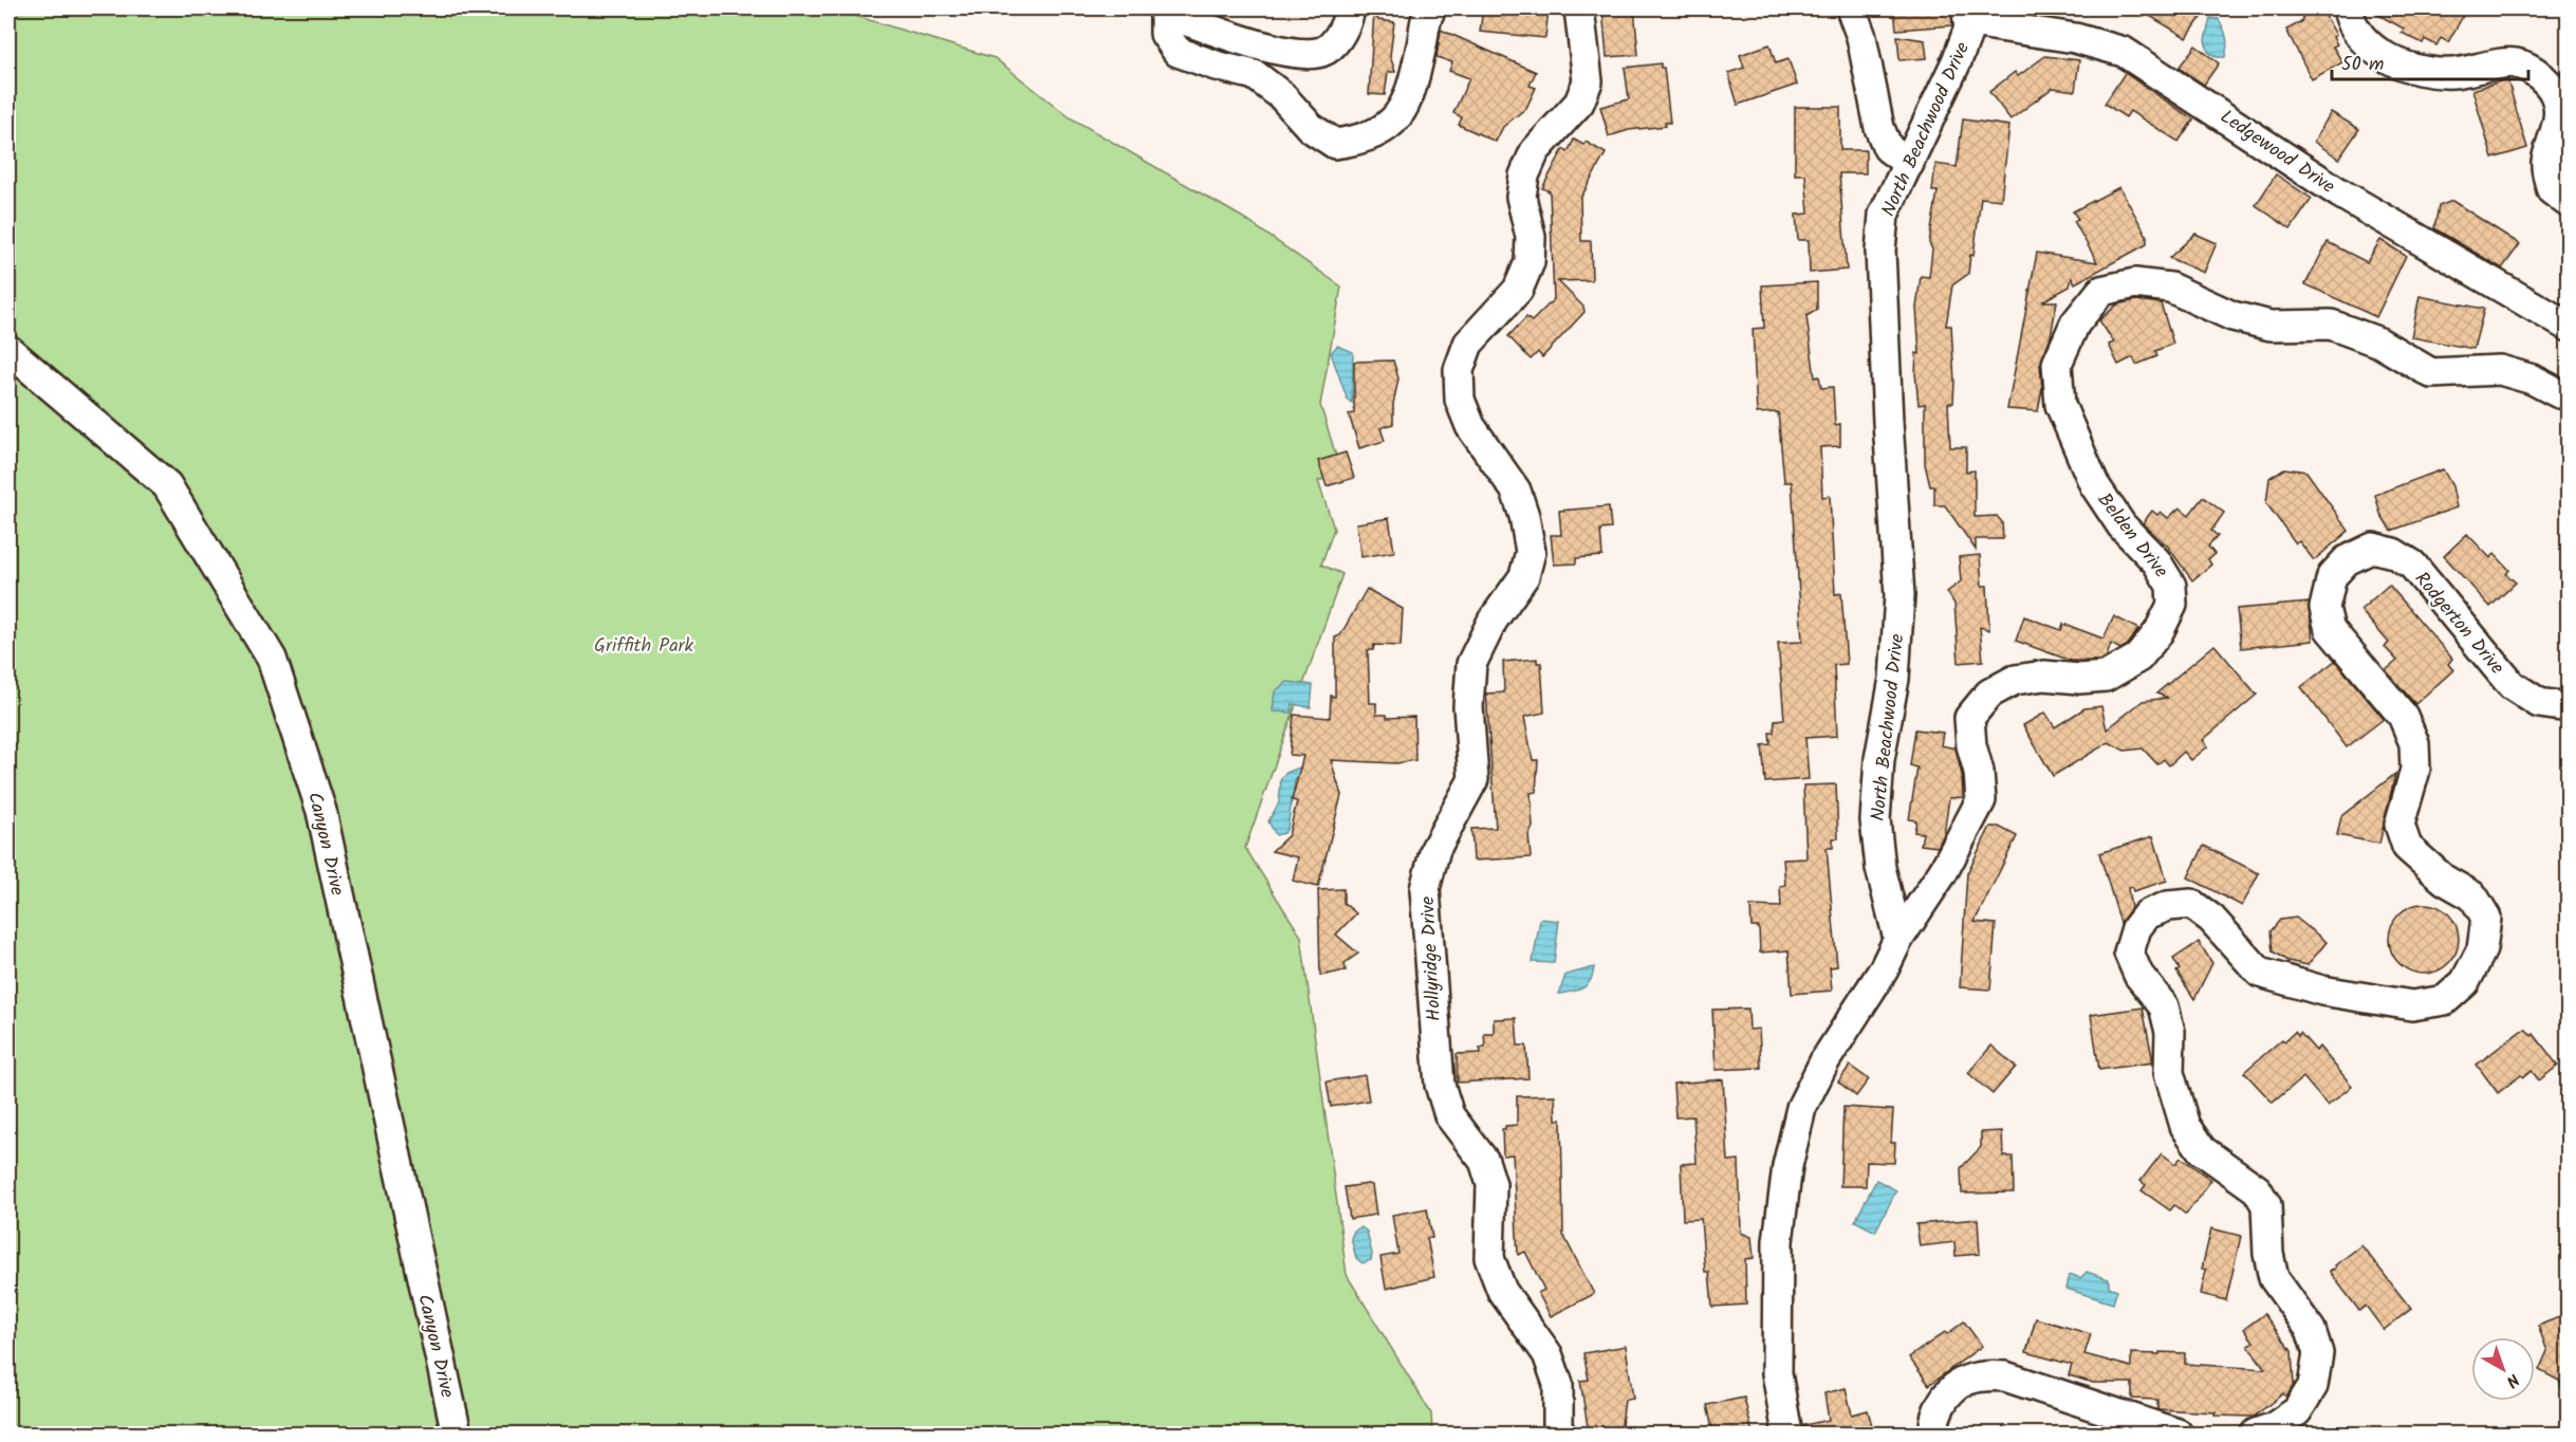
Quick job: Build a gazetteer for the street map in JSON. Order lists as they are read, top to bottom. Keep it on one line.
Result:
{"streets":{"street":["North Beachwood Drive","Ledgewood Drive","Belden Drive","Rodgerton Drive","Canyon Drive","Hollyridge Drive"]},"crossings":[["North Beachwood Drive","Ledgewood Drive"],["North Beachwood Drive","Belden Drive"]],"parks":["Griffith Park"],"scale_bar":"50 m","north":"bottom right"}
